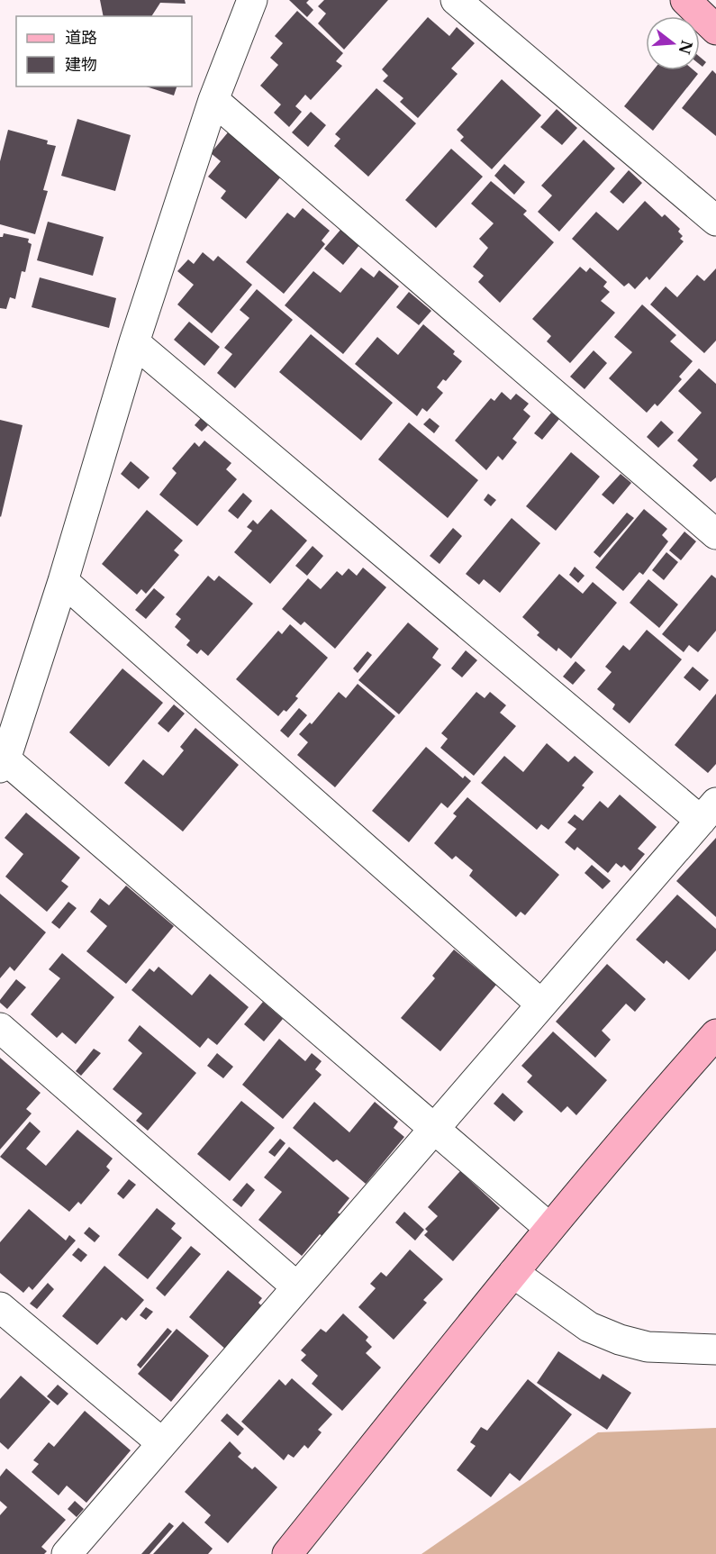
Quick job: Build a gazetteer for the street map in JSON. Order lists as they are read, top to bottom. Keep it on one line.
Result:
{"legend":["道路","建物"],"north":"right"}
